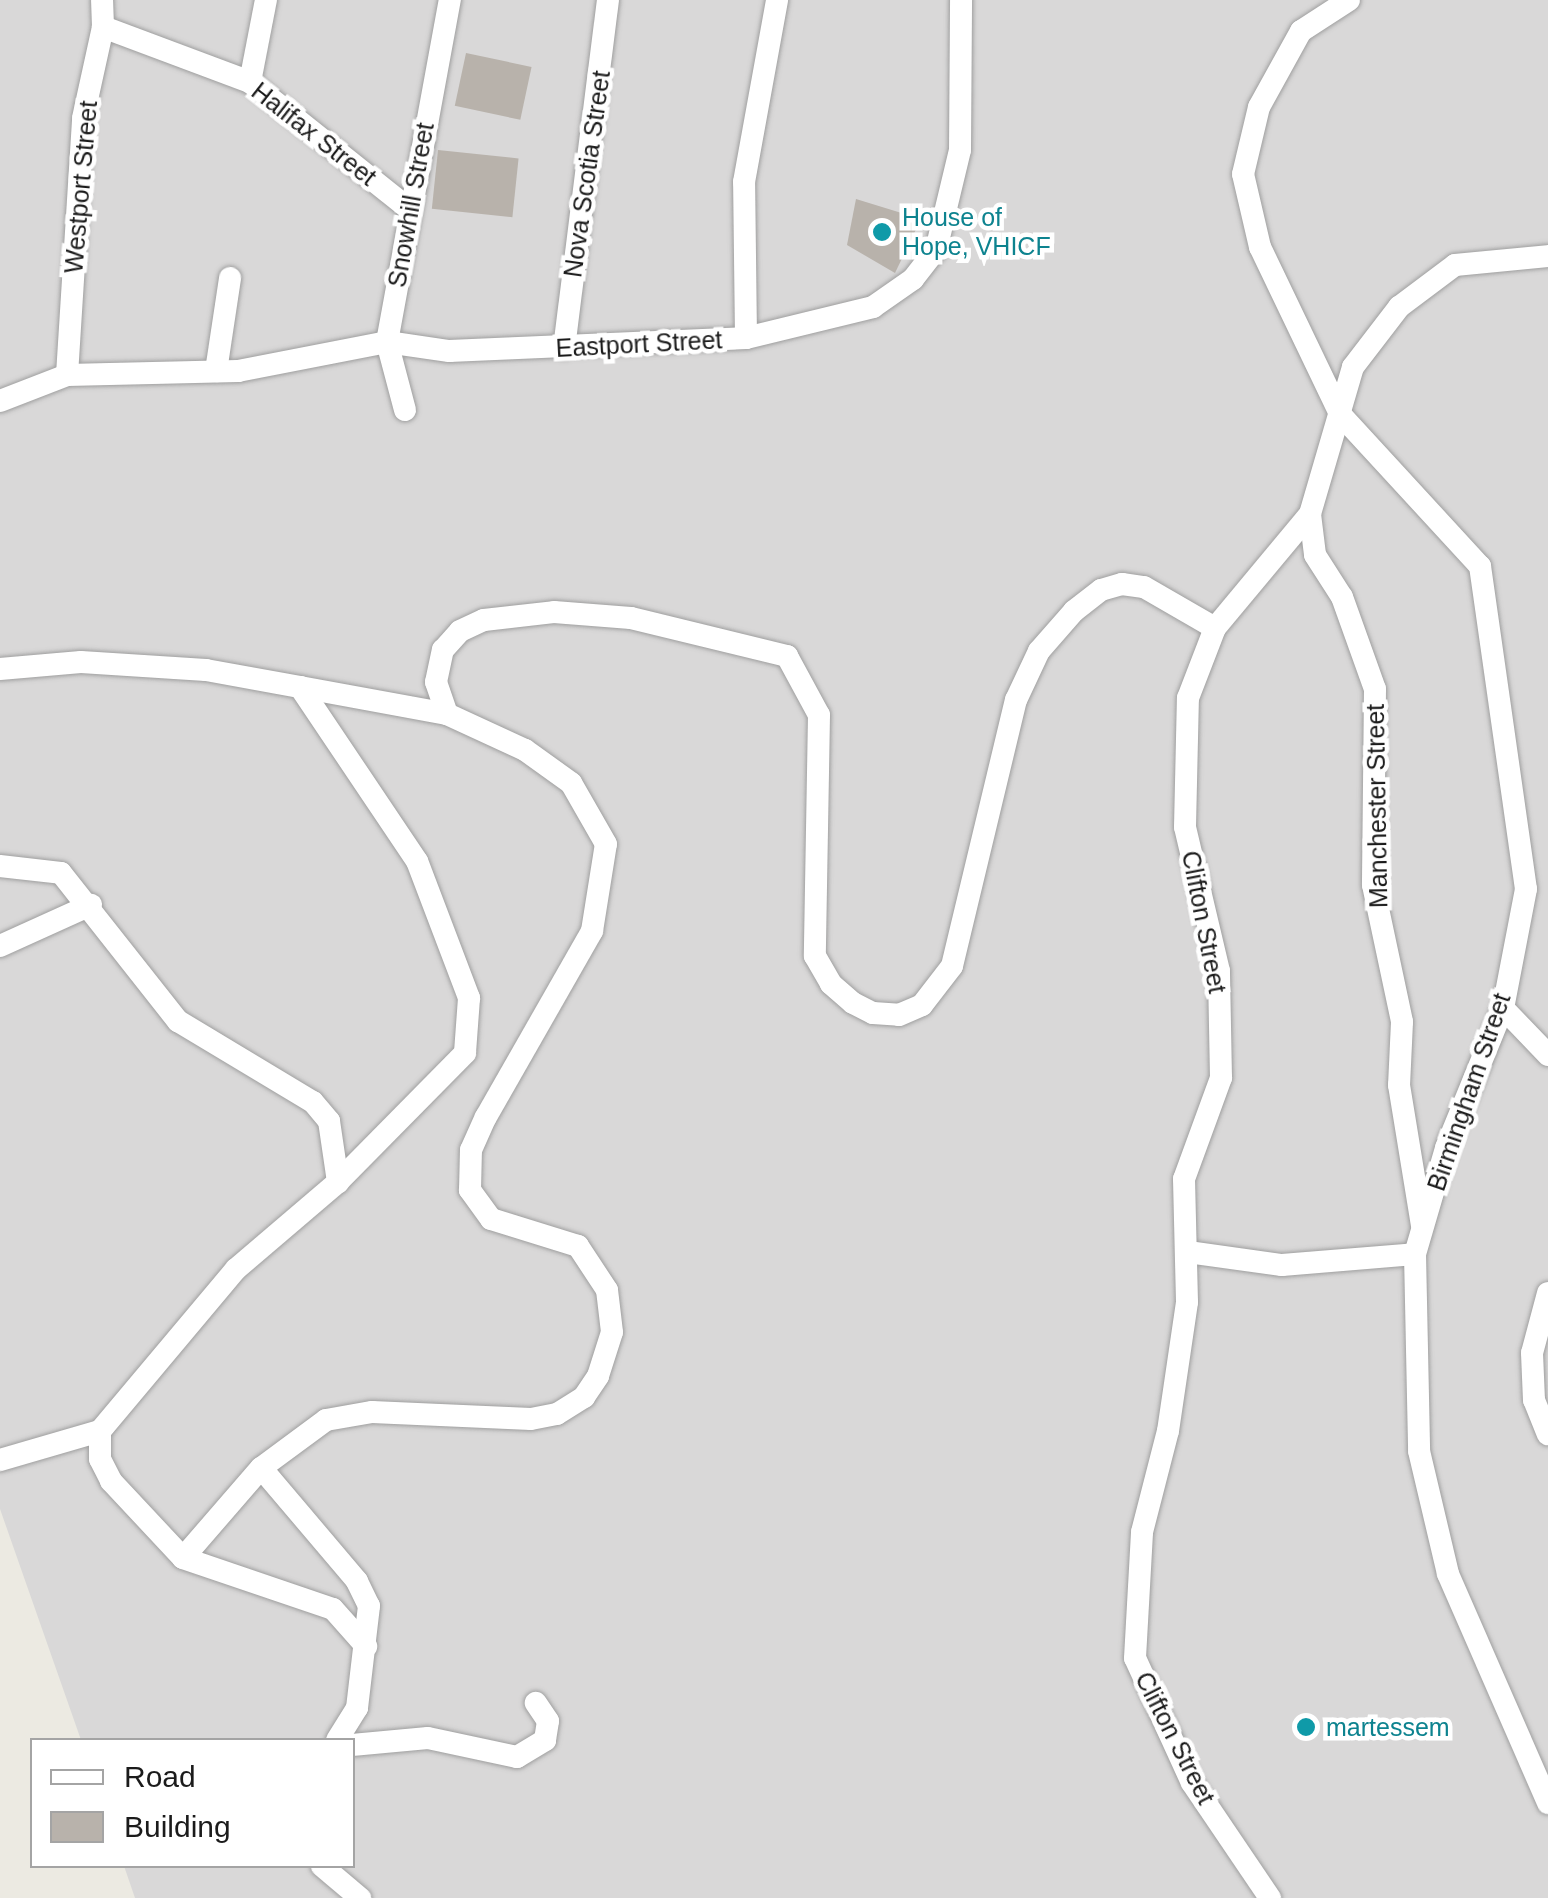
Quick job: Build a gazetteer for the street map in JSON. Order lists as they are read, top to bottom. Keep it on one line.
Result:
{"streets":{"street":["Halifax Street","Nova Scotia Street","Westport Street","Snowhill Street","Eastport Street","Manchester Street","Clifton Street","Birmingham Street"]},"crossings":[["Halifax Street","Westport Street"],["Halifax Street","Snowhill Street"],["Nova Scotia Street","Eastport Street"],["Westport Street","Eastport Street"],["Snowhill Street","Eastport Street"],["Manchester Street","Clifton Street"],["Manchester Street","Birmingham Street"],["Clifton Street","Birmingham Street"]],"places":["House of Hope, VHICF","martessem"],"legend":["Road","Building"]}
